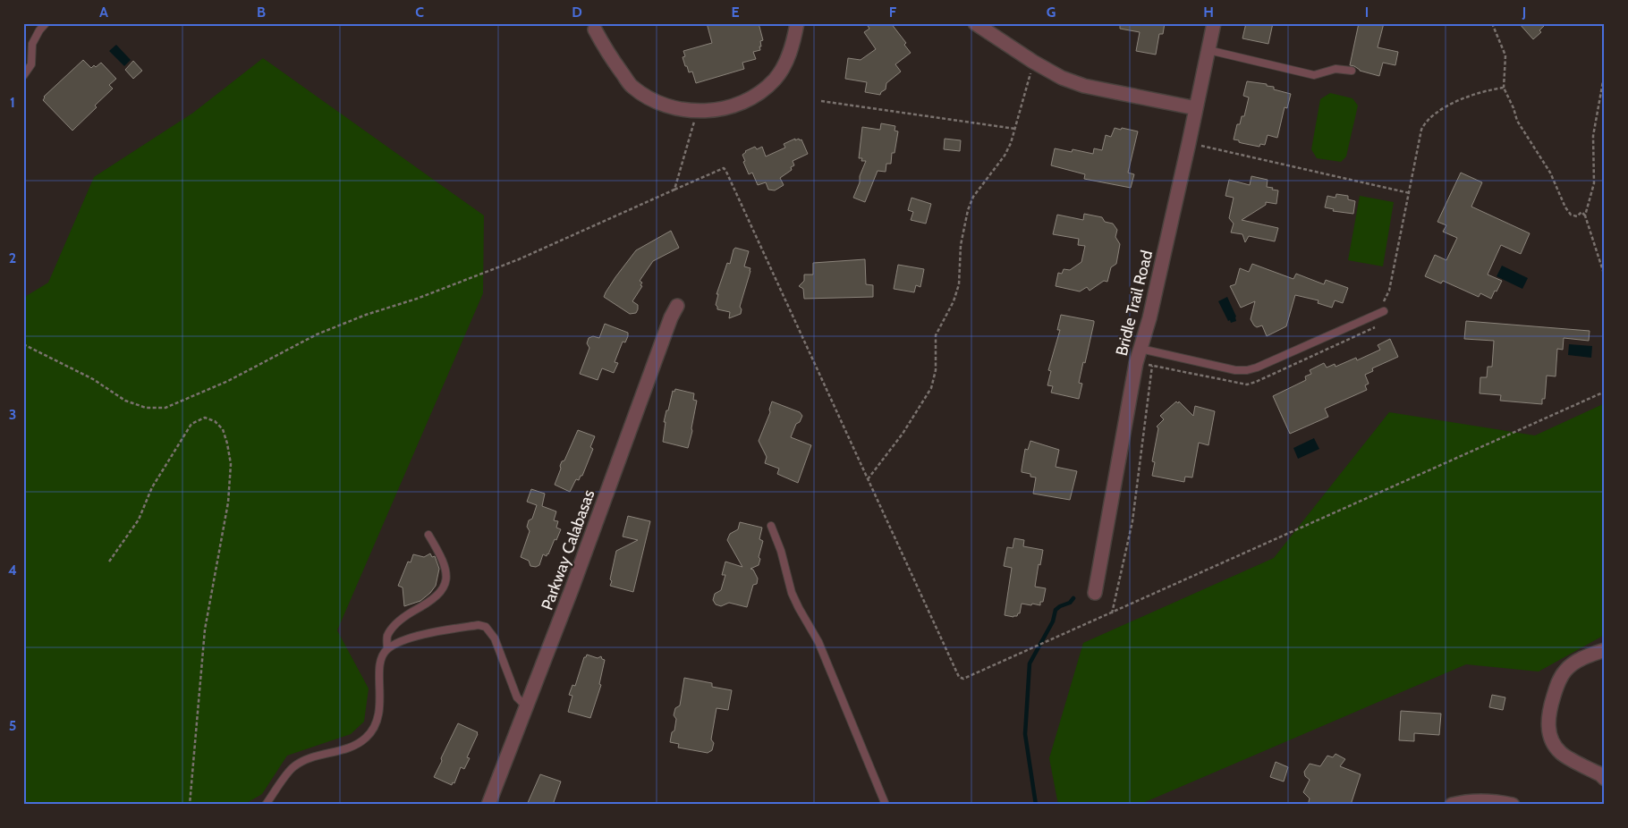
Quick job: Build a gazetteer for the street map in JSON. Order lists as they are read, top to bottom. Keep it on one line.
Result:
{"streets":{"street":["Bridle Trail Road","Parkway Calabasas"]},"grid":{"columns":["A","B","C","D","E","F","G","H","I","J"],"rows":["1","2","3","4","5"]}}
